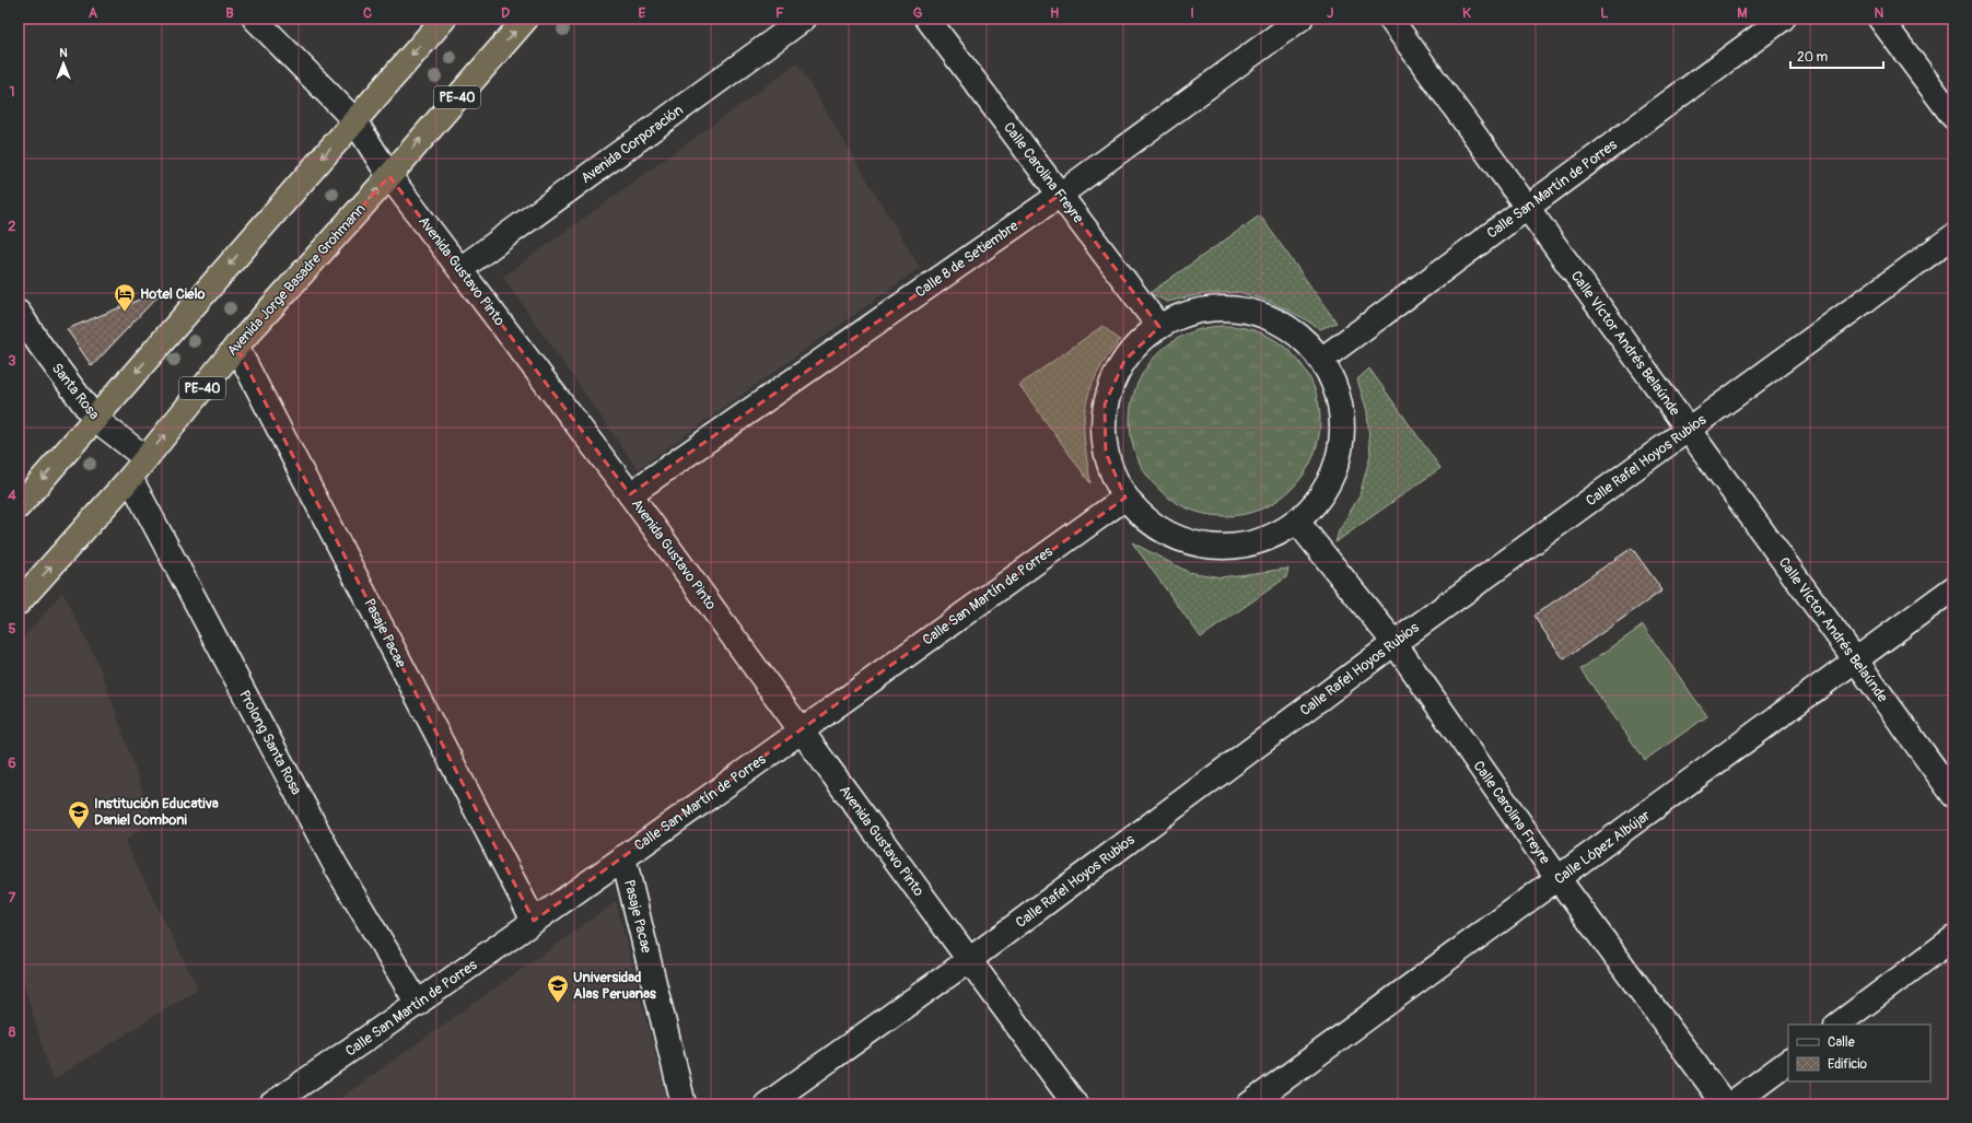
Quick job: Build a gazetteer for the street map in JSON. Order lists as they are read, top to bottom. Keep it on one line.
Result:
{"streets":{"highway":["PE-40","Avenida Jorge Basadre Grohmann"],"street":["Avenida Corporación","Calle Carolina Freyre","Calle San Martín de Porres","Calle 8 de Setiembre","Avenida Gustavo Pinto","Calle Víctor Andrés Belaúnde","Santa Rosa","Calle Rafel Hoyos Rubios","Pasaje Pacae","Prolong Santa Rosa","Calle López Albújar"]},"crossings":[["Avenida Corporación","Avenida Gustavo Pinto"],["Calle Carolina Freyre","Calle 8 de Setiembre"],["Calle Carolina Freyre","Calle Rafel Hoyos Rubios"],["Calle Carolina Freyre","Calle López Albújar"],["Calle San Martín de Porres","Avenida Gustavo Pinto"],["Calle San Martín de Porres","Calle Víctor Andrés Belaúnde"],["Calle San Martín de Porres","Pasaje Pacae"],["Calle San Martín de Porres","Prolong Santa Rosa"],["Calle 8 de Setiembre","Avenida Gustavo Pinto"],["Avenida Gustavo Pinto","Avenida Jorge Basadre Grohmann"],["Avenida Gustavo Pinto","Calle Rafel Hoyos Rubios"],["Avenida Jorge Basadre Grohmann","Santa Rosa"],["Avenida Jorge Basadre Grohmann","Pasaje Pacae"],["Avenida Jorge Basadre Grohmann","Prolong Santa Rosa"],["Calle Víctor Andrés Belaúnde","Calle Rafel Hoyos Rubios"],["Calle Víctor Andrés Belaúnde","Calle López Albújar"]],"places":{"hotel":["Hotel Cielo"],"school or university":["Institución Educativa Daniel Comboni","Universidad Alas Peruanas"]},"legend":["Calle","Edificio"],"scale_bar":"20 m","north":"top","grid":{"columns":["A","B","C","D","E","F","G","H","I","J","K","L","M","N"],"rows":["1","2","3","4","5","6","7","8"]}}
